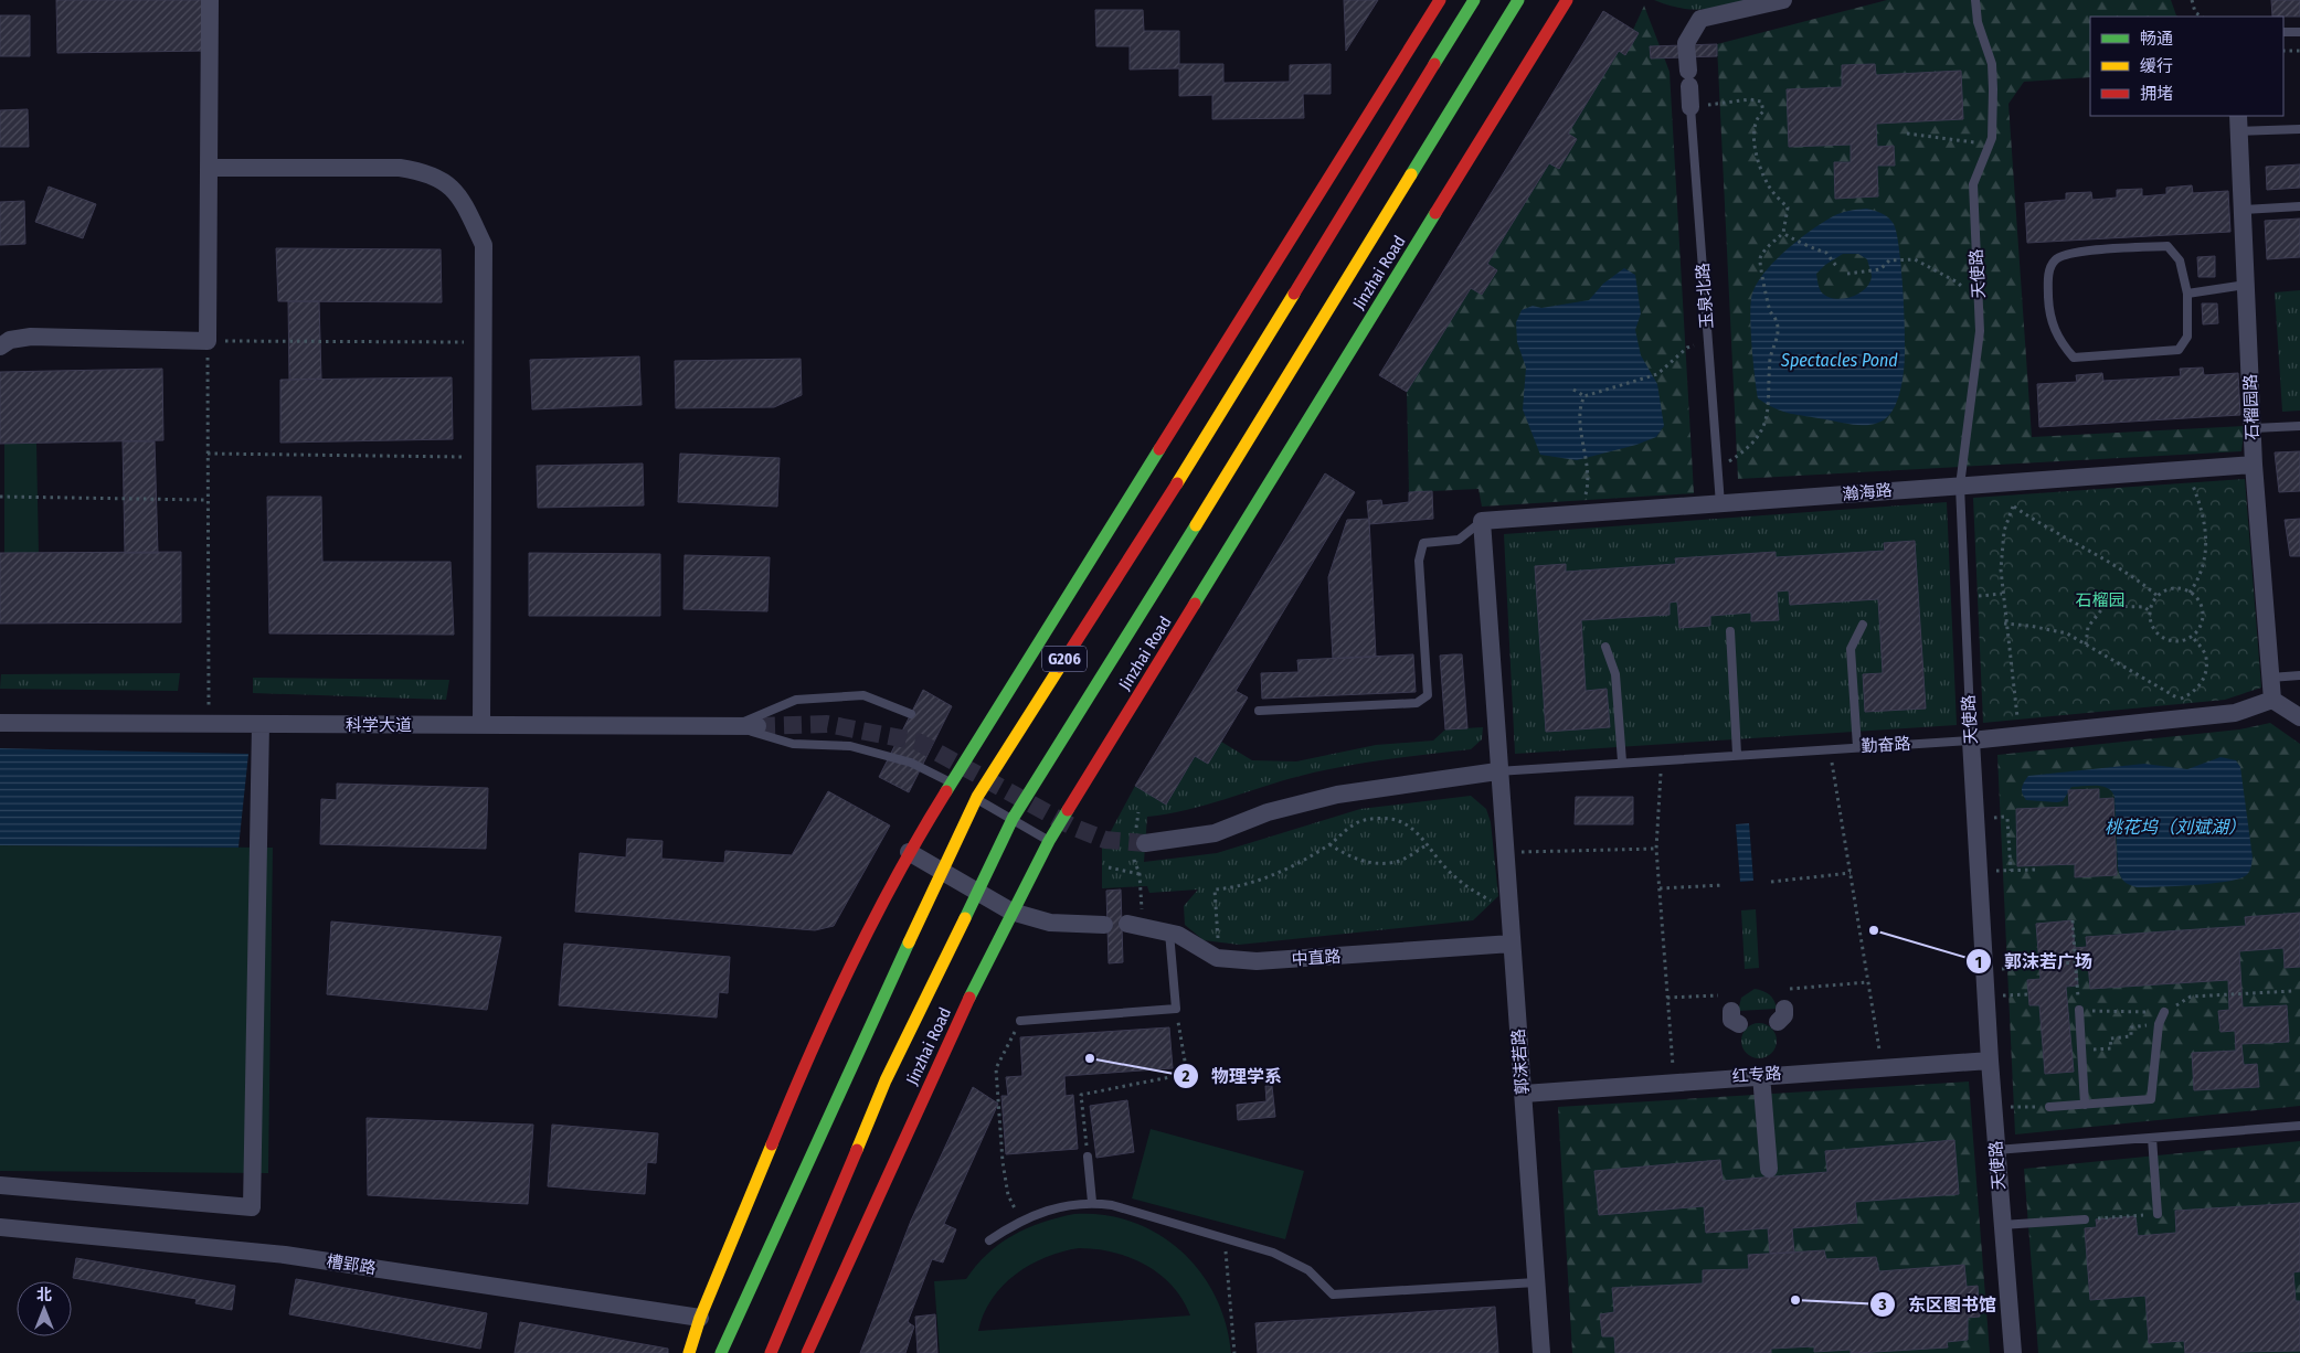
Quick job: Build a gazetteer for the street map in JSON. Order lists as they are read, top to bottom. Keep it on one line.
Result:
{"streets":{"highway":["Jinzhai Road","G206"],"street":["天使路","玉泉北路","石榴园路","瀚海路","科学大道","勤奋路","中直路","郭沫若路","红专路","槽郢路"]},"crossings":[["天使路","瀚海路"],["天使路","勤奋路"],["天使路","红专路"],["玉泉北路","瀚海路"],["石榴园路","瀚海路"],["石榴园路","勤奋路"],["瀚海路","郭沫若路"],["勤奋路","郭沫若路"],["中直路","郭沫若路"],["郭沫若路","红专路"]],"water":["Spectacles Pond","桃花坞（刘斌湖）"],"parks":["石榴园"],"places":["郭沫若广场","物理学系","东区图书馆"],"legend":["畅通","缓行","拥堵"],"north":"top"}
